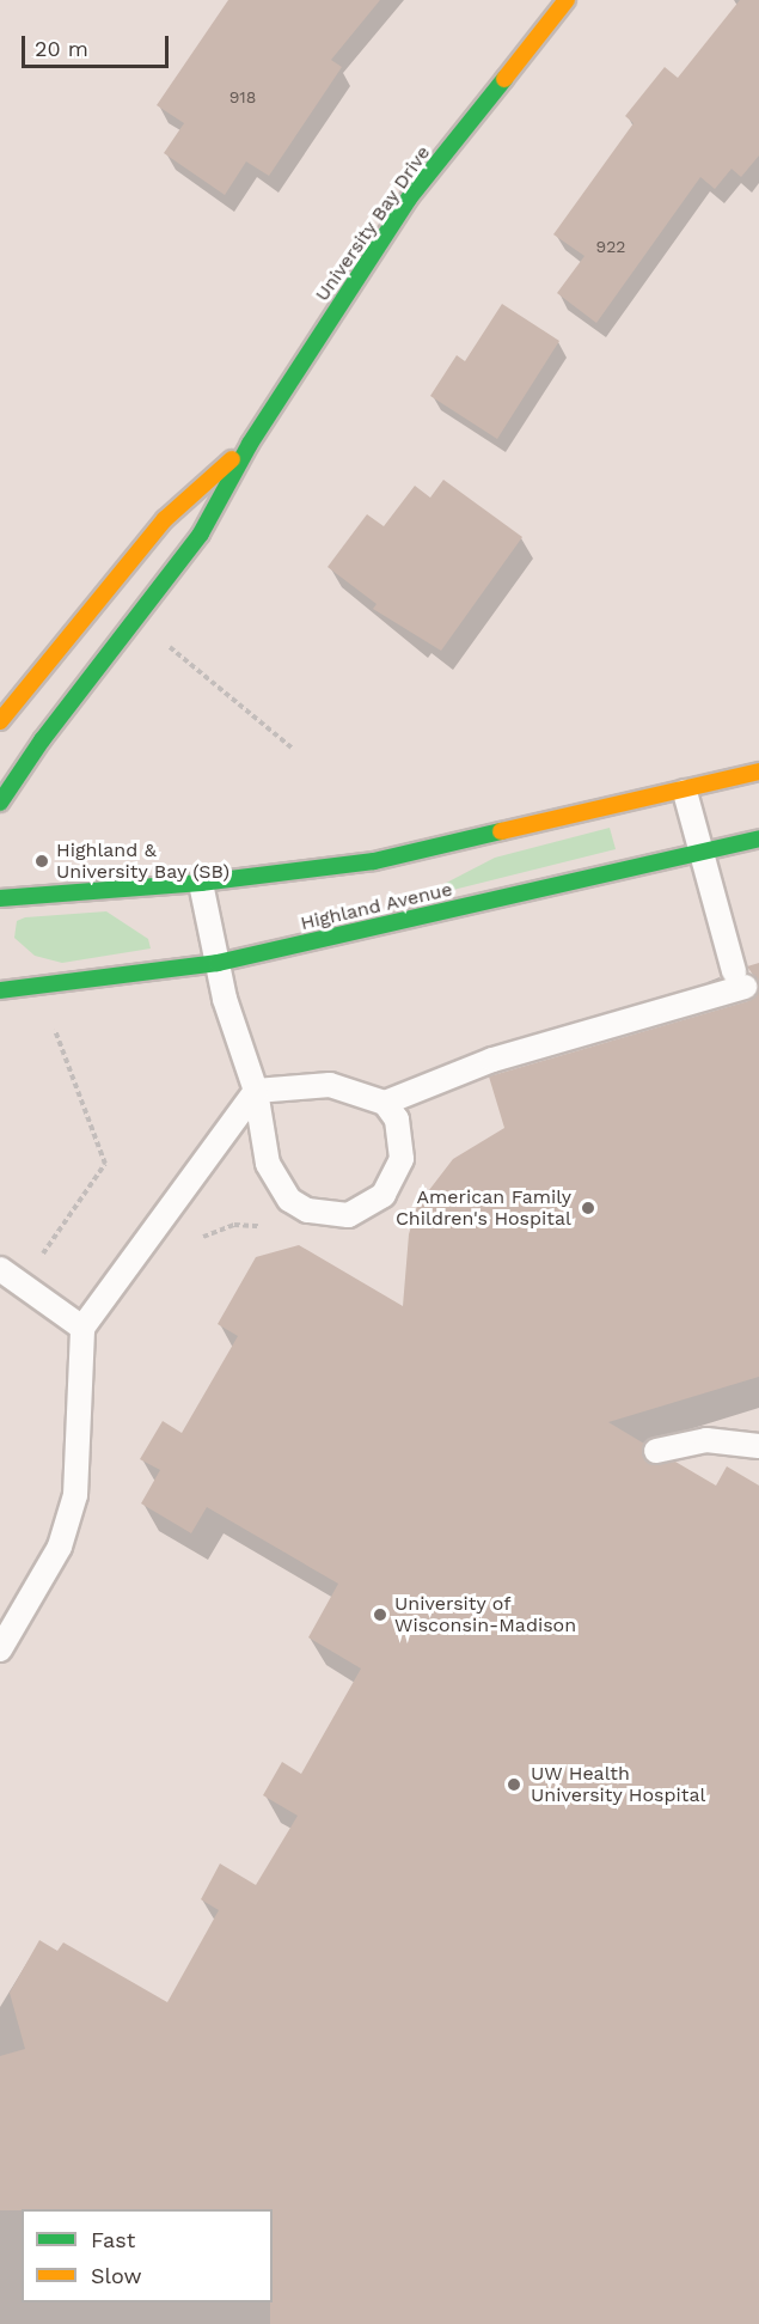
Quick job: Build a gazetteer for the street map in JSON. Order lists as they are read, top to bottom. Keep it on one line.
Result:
{"streets":{"street":["University Bay Drive","Highland Avenue"]},"places":["Highland & University Bay (SB)","American Family Children's Hospital","University of Wisconsin-Madison","UW Health University Hospital"],"house_numbers":["918","922"],"legend":["Fast","Slow"],"scale_bar":"20 m"}
